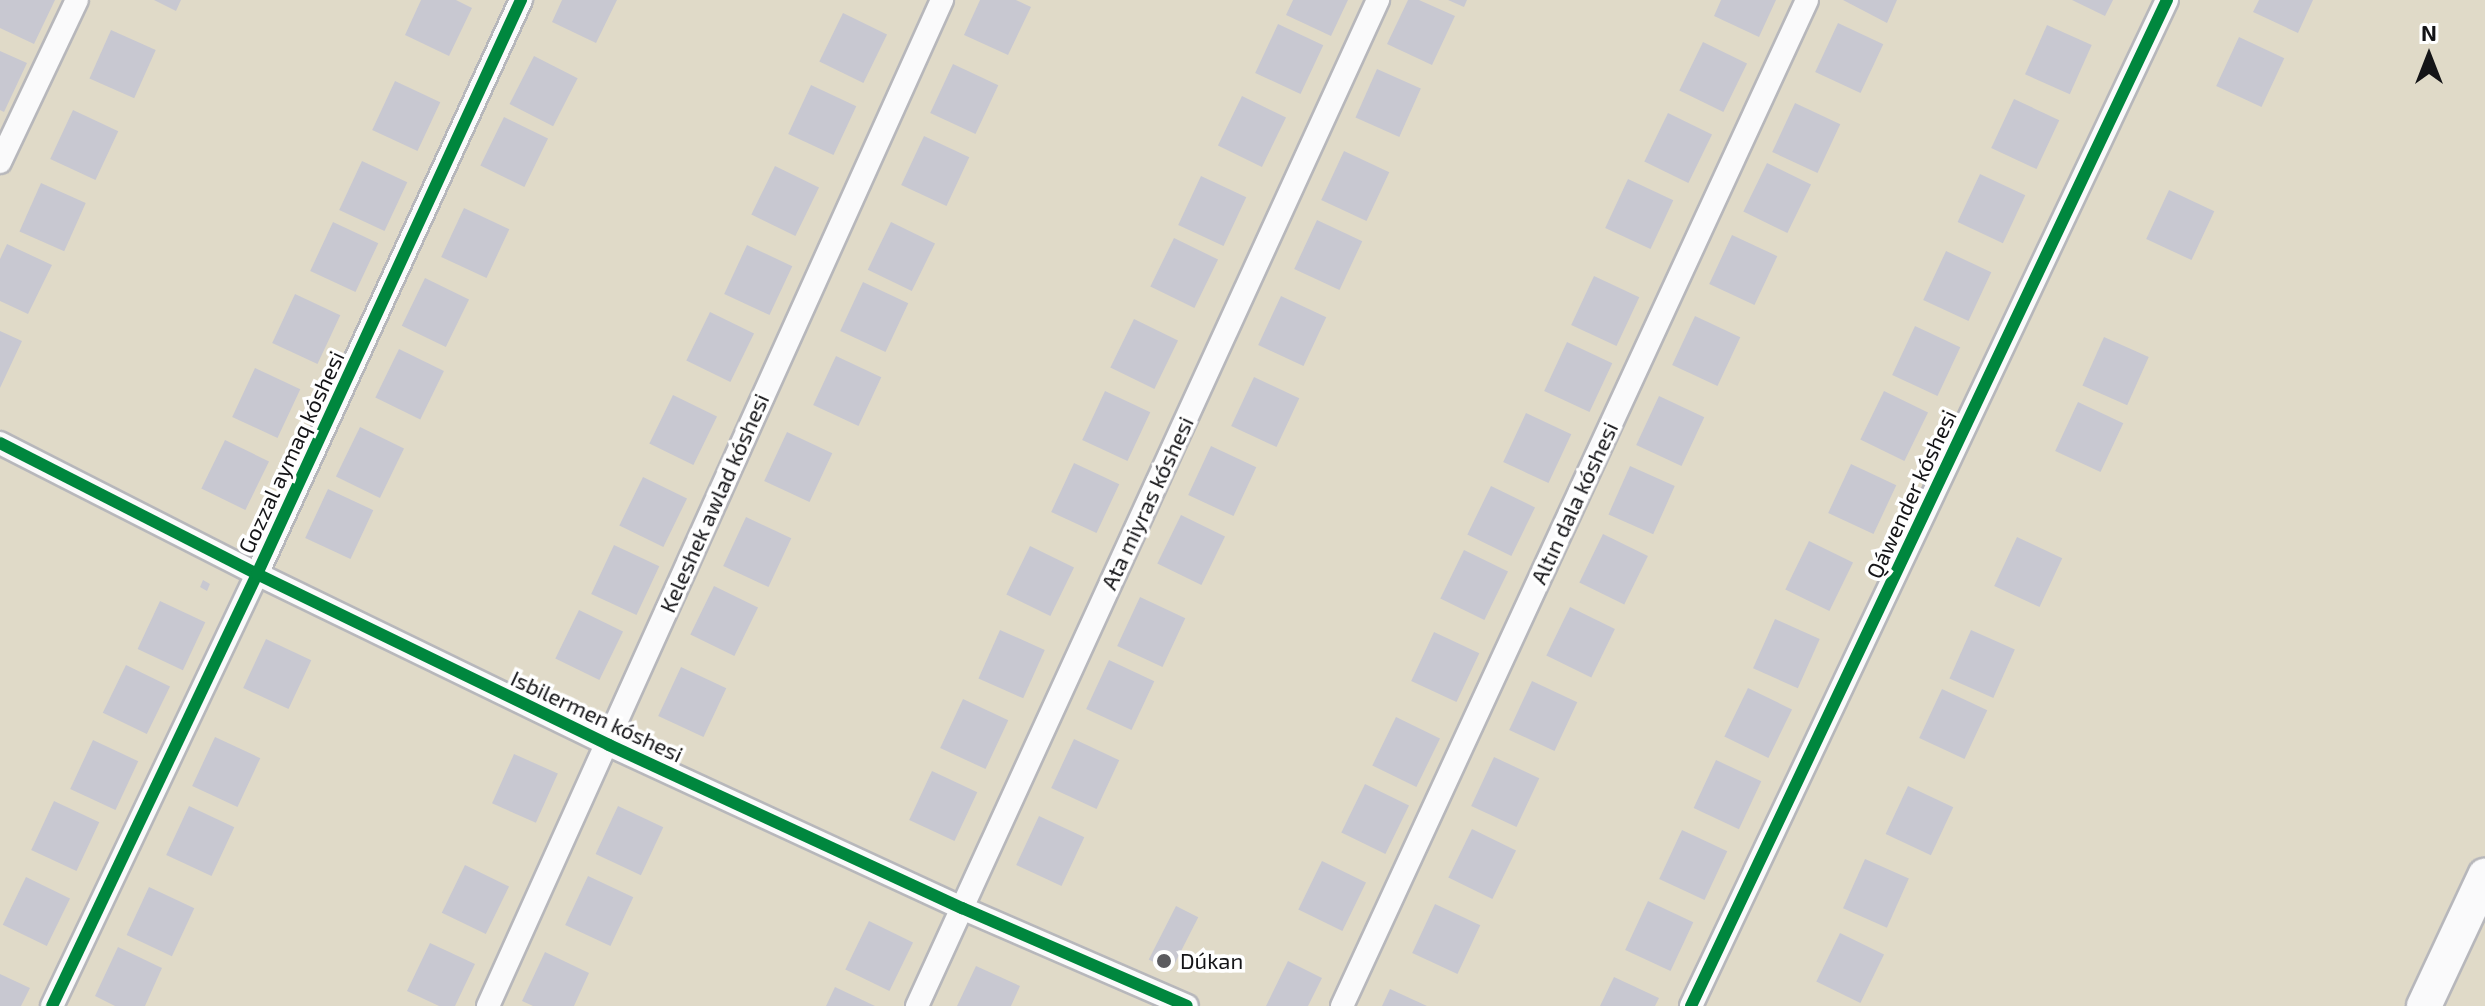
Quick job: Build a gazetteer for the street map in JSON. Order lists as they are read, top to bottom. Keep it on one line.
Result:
{"streets":{"street":["Gozzal aymaq kóshesi","Qáwender kóshesi","Keleshek awlad kóshesi","Ata miyras kóshesi","Altın dala kóshesi","Isbilermen kóshesi"]},"crossings":[["Gozzal aymaq kóshesi","Isbilermen kóshesi"],["Keleshek awlad kóshesi","Isbilermen kóshesi"],["Ata miyras kóshesi","Isbilermen kóshesi"]],"places":["Dúkan"],"north":"top"}
